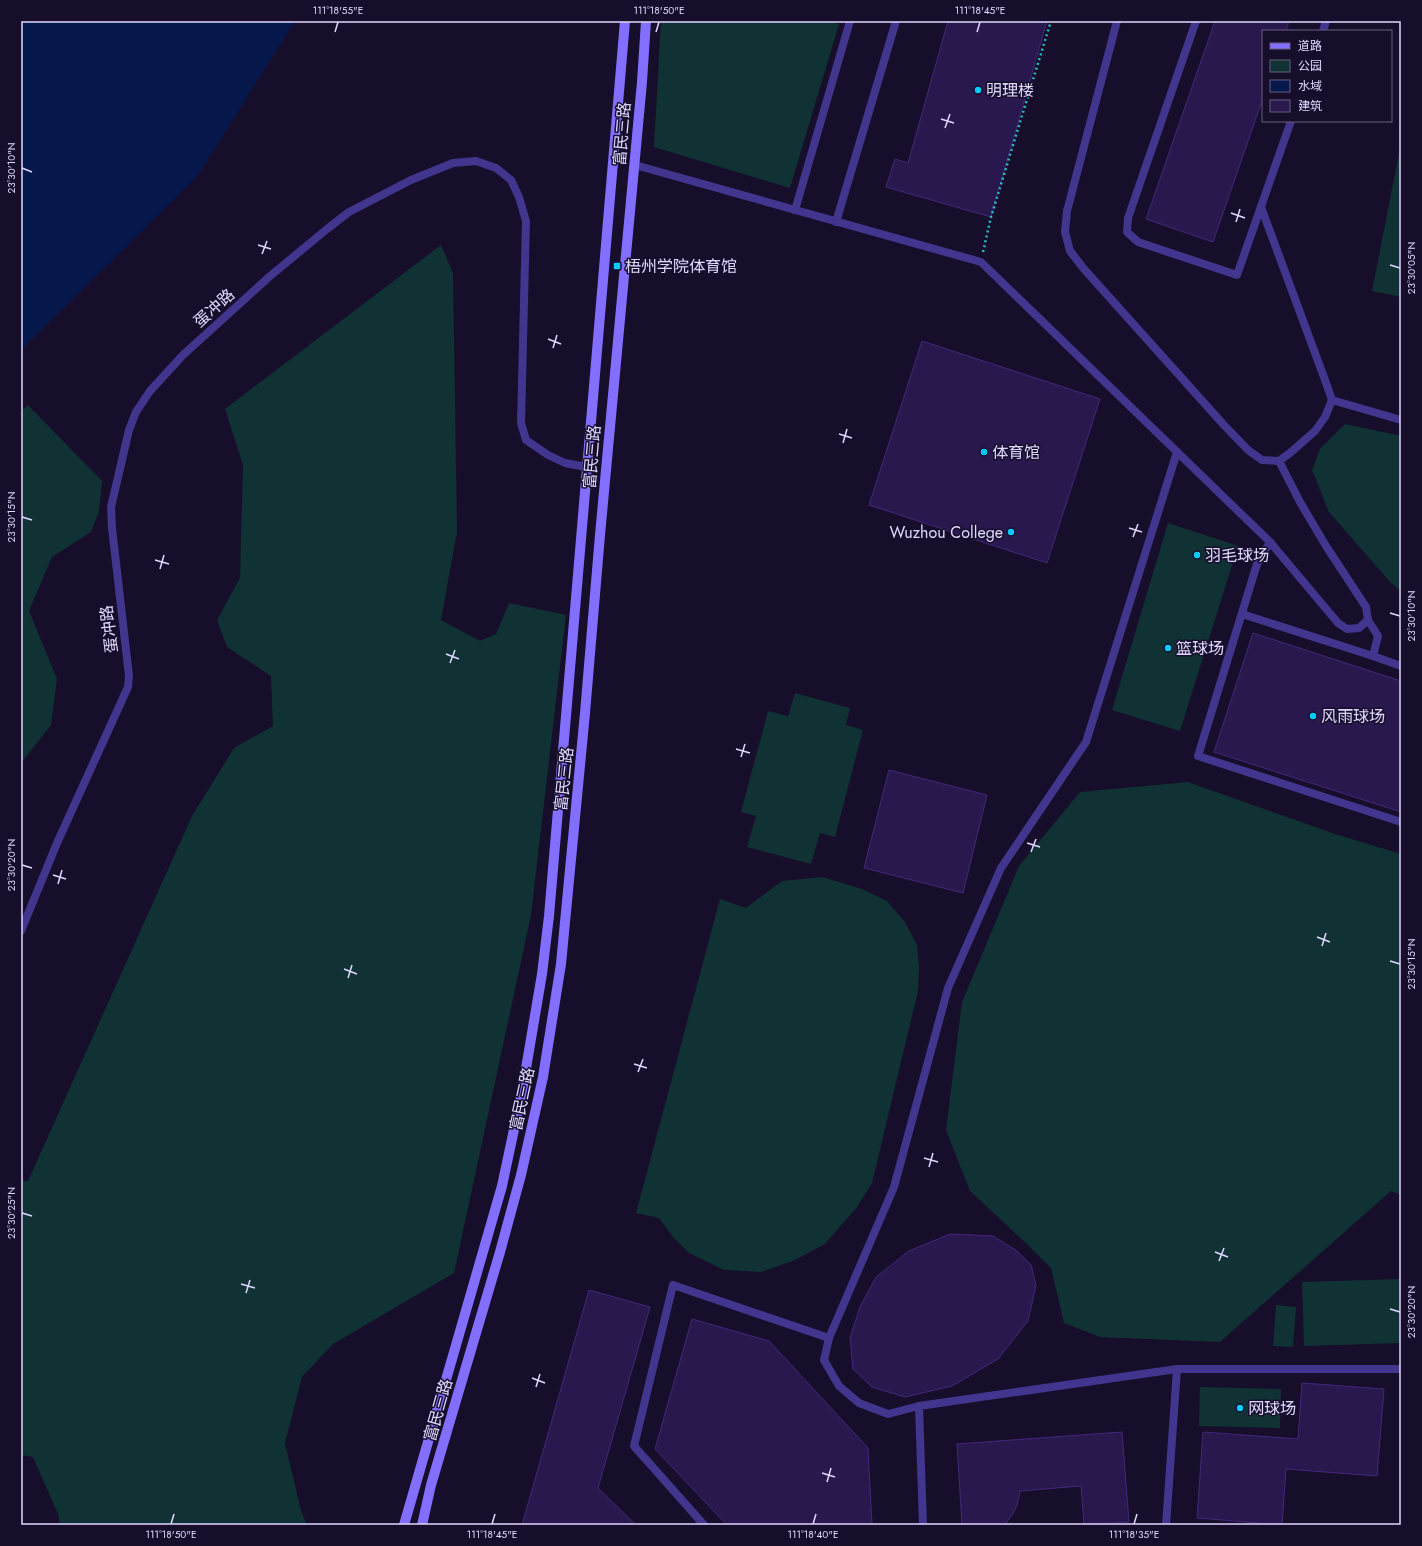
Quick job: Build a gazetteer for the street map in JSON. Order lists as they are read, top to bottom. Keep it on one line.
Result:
{"streets":{"main road":["富民三路"],"lane":["蛋冲路"]},"crossings":[["富民三路","蛋冲路"]],"places":{"other":["明理楼","体育馆","Wuzhou College","羽毛球场","篮球场","风雨球场","网球场"],"transit":["梧州学院体育馆"]},"legend":["道路","公园","水域","建筑"],"coordinates":["111°18'55\"E","111°18'50\"E","111°18'45\"E","23°30'10\"N","23°30'05\"N","23°30'15\"N","23°30'20\"N","23°30'25\"N","111°18'40\"E","111°18'35\"E"]}
